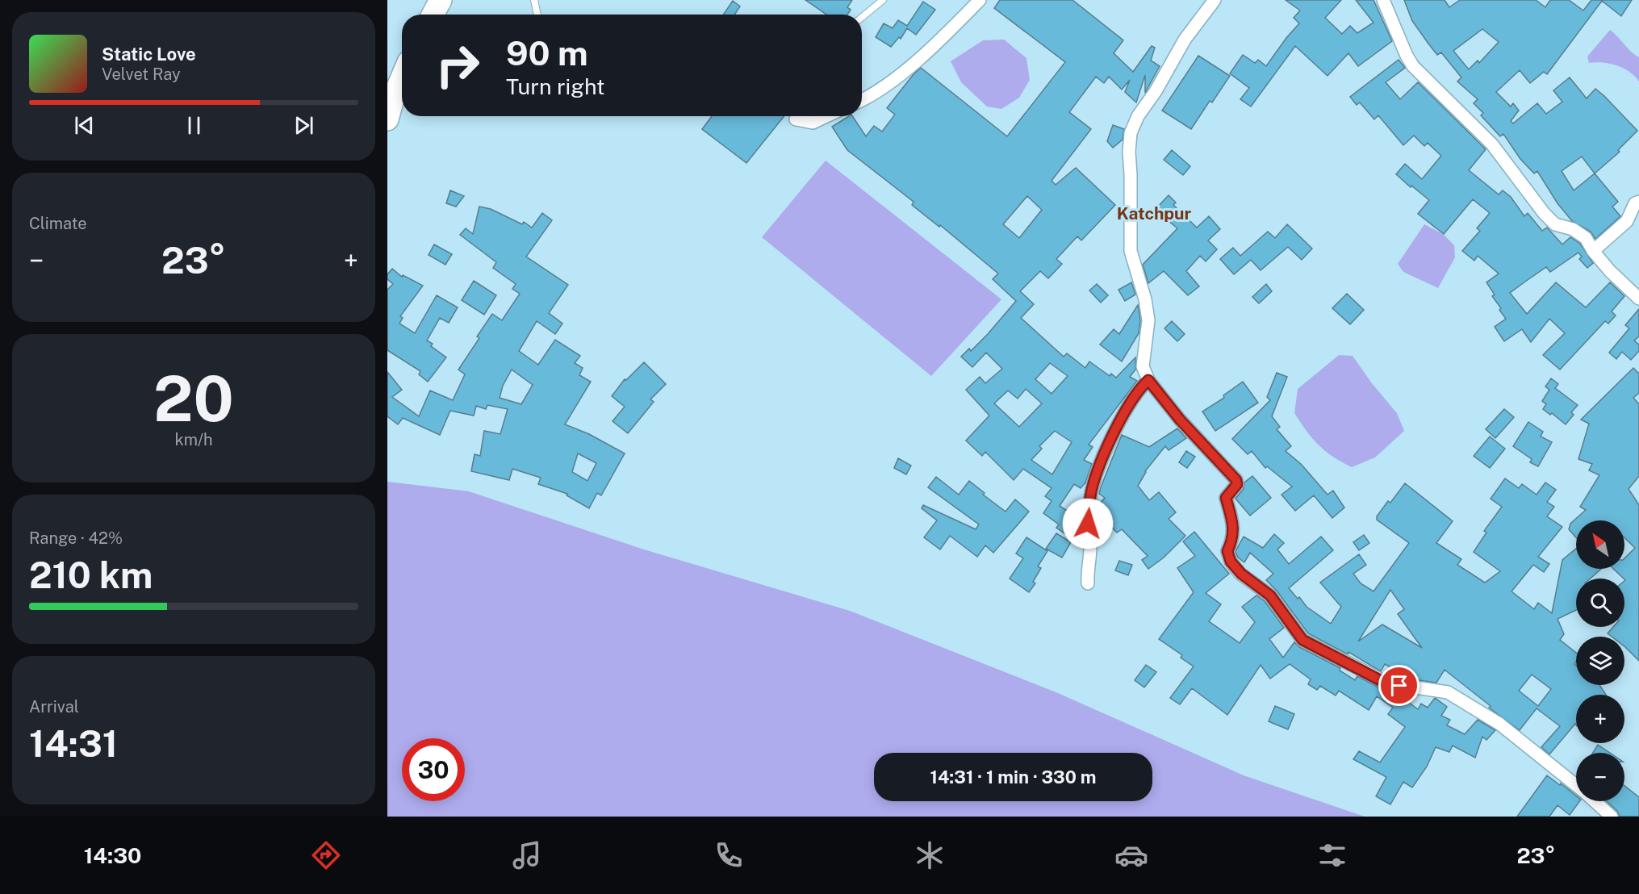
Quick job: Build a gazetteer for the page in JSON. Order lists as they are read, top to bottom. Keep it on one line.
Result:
{"districts":["Katchpur"],"north":"top left","page":{"turn":["90 m","Turn right"],"song":["Static Love","Velvet Ray"],"tile":["Climate",["20","km/h"],["Range · 42%","210 km"],["Arrival","14:31"]],"heat":["−","23°","+"],"map_buttons":["+","−"],"limit":"30","trip":"14:31 · 1 min · 330 m","tabs":["14:30","23°"]}}
